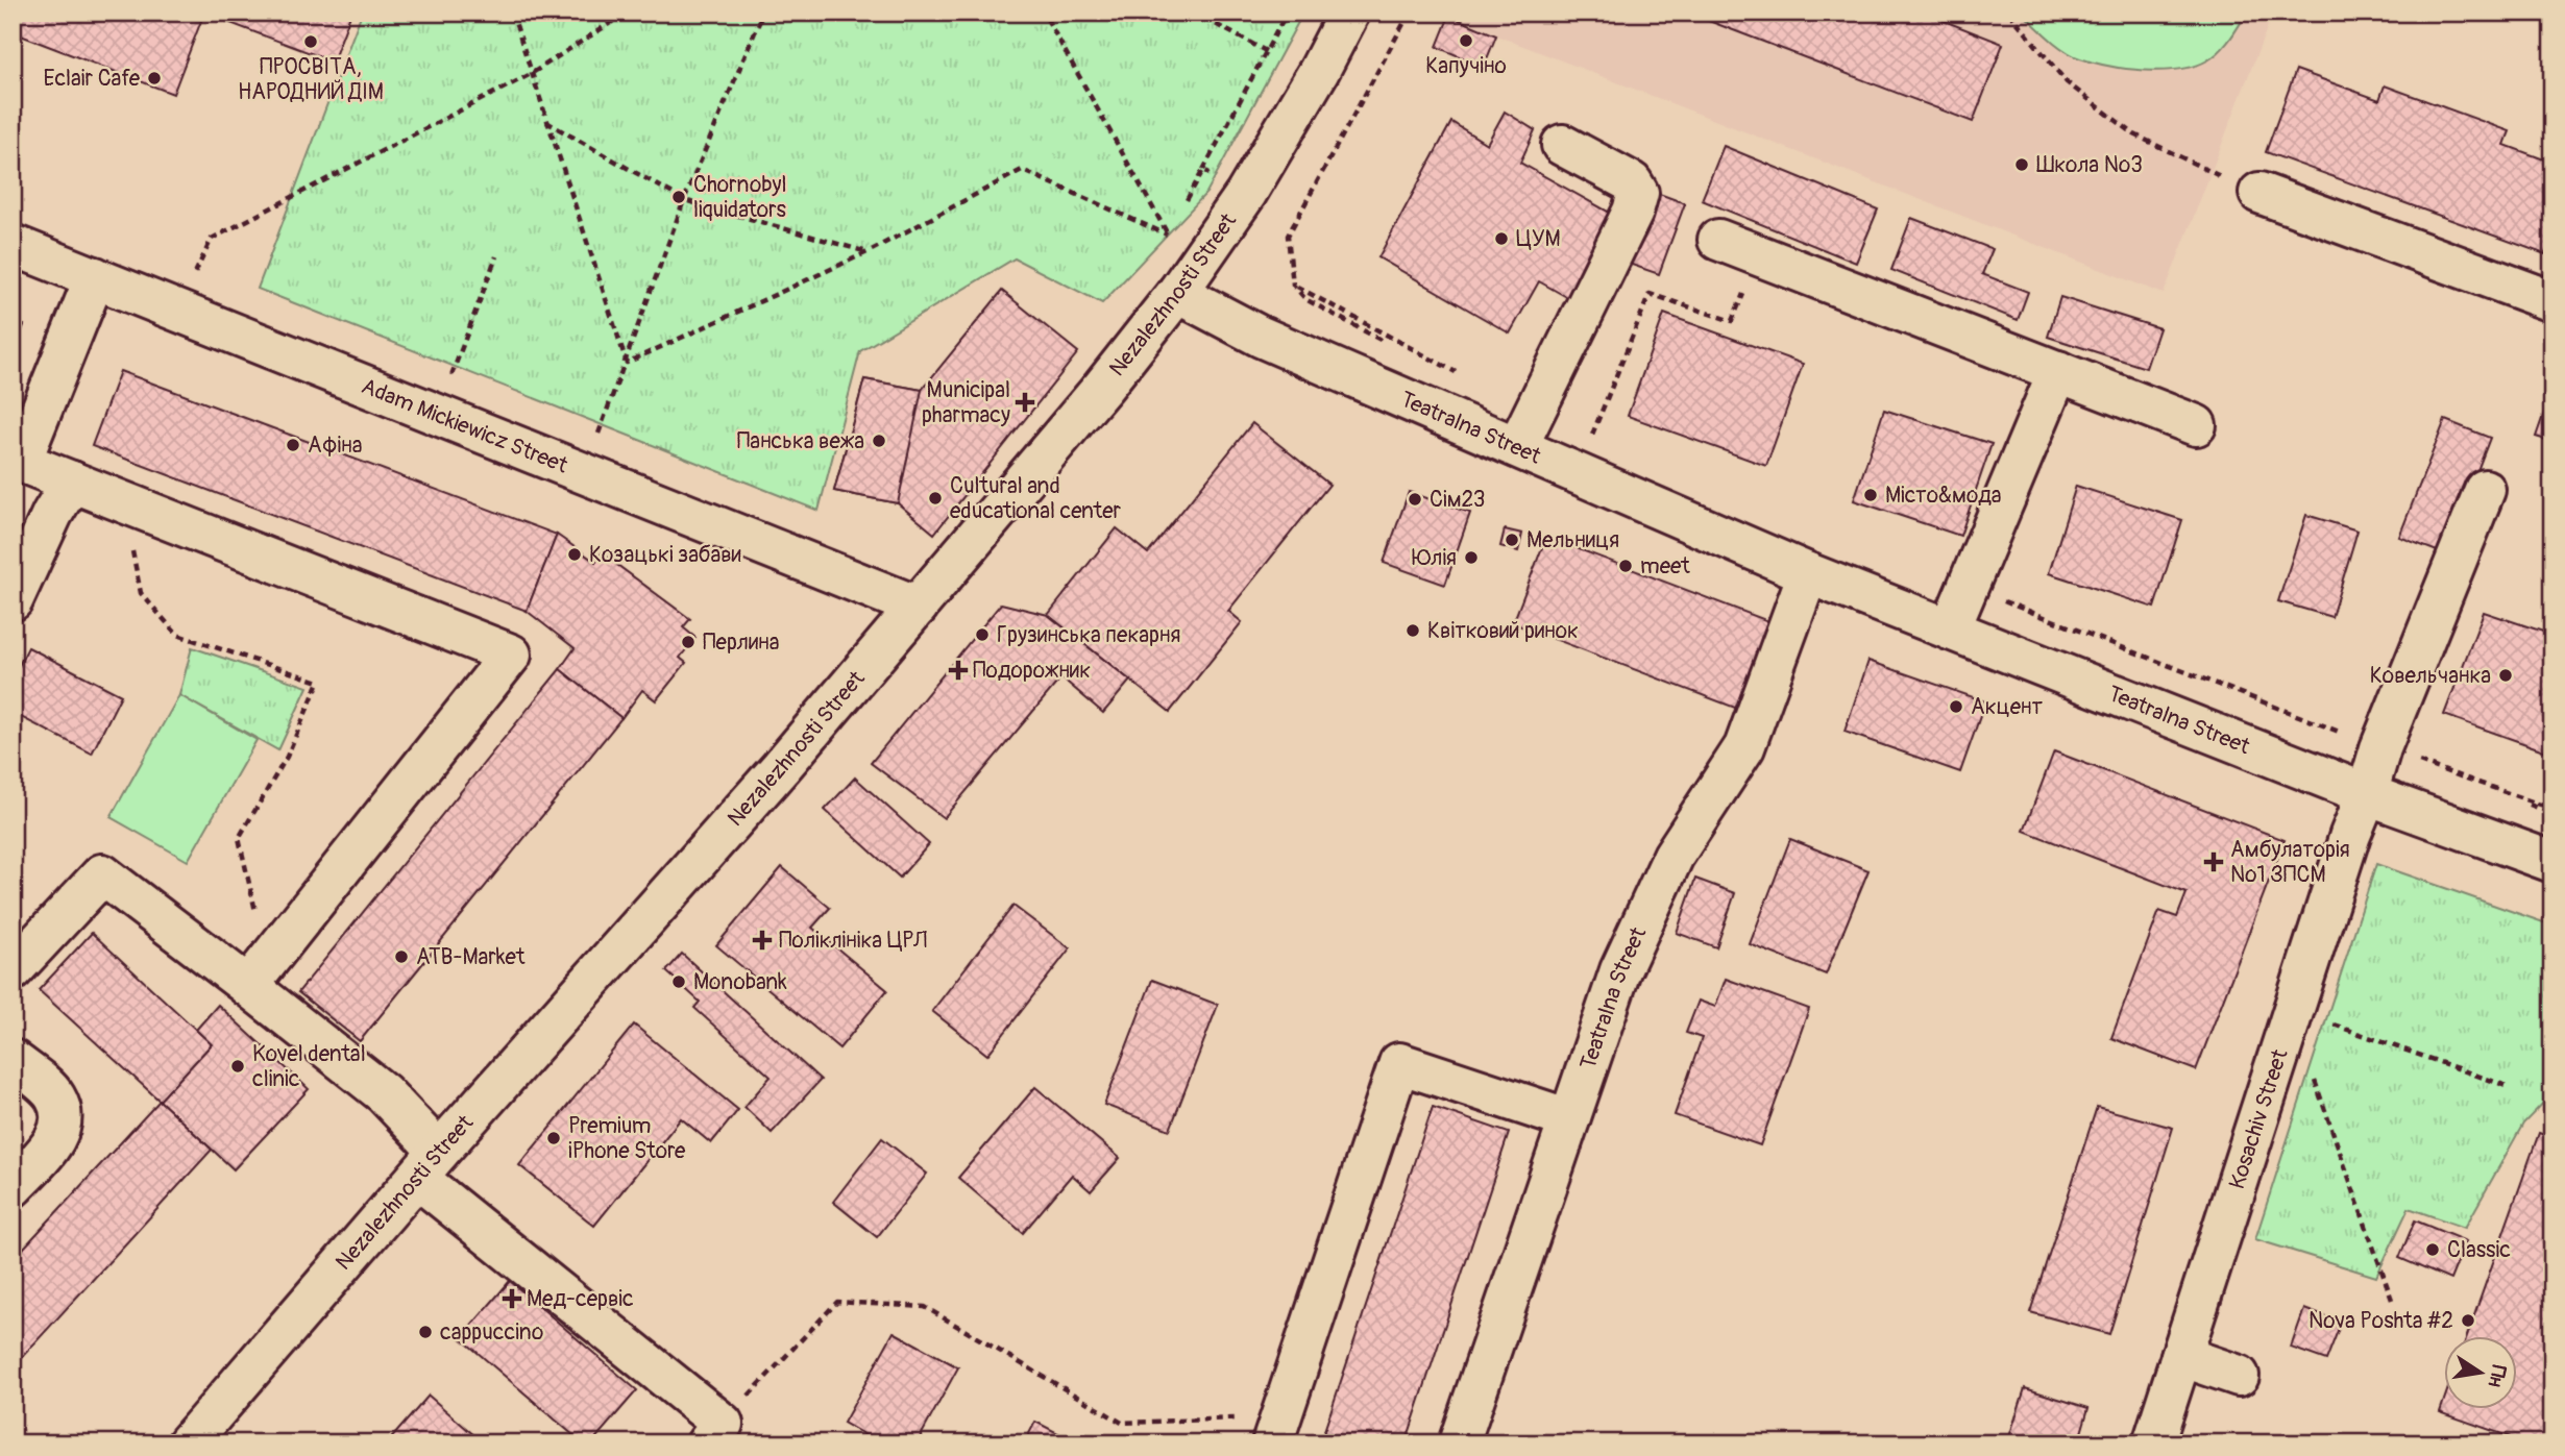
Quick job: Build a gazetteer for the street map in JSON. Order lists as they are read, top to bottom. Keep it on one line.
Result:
{"streets":{"street":["Nezalezhnosti Street","Adam Mickiewicz Street","Teatralna Street","Kosachiv Street"]},"crossings":[["Nezalezhnosti Street","Adam Mickiewicz Street"],["Nezalezhnosti Street","Teatralna Street"],["Teatralna Street","Kosachiv Street"]],"places":{"other":["Капучіно","ПРОСВІТА, НАРОДНИЙ ДІМ","Eclair Cafe","Школа №3","Chornobyl liquidators","ЦУМ","Панська вежа","Афіна","Місто&мода","Cultural and educational center","Сім23","Мельниця","Козацькі забави","Юлія","meet","Квітковий ринок","Грузинська пекарня","Перлина","Ковельчанка","Акцент","ATB-Market","Monobank","Kovel dental clinic","Premium iPhone Store","Classic","Nova Poshta #2","cappuccino"],"health":["Municipal pharmacy","Подорожник","Амбулаторія №1 ЗПСМ","Поліклініка ЦРЛ","Мед-сервіс"]},"north":"right"}
